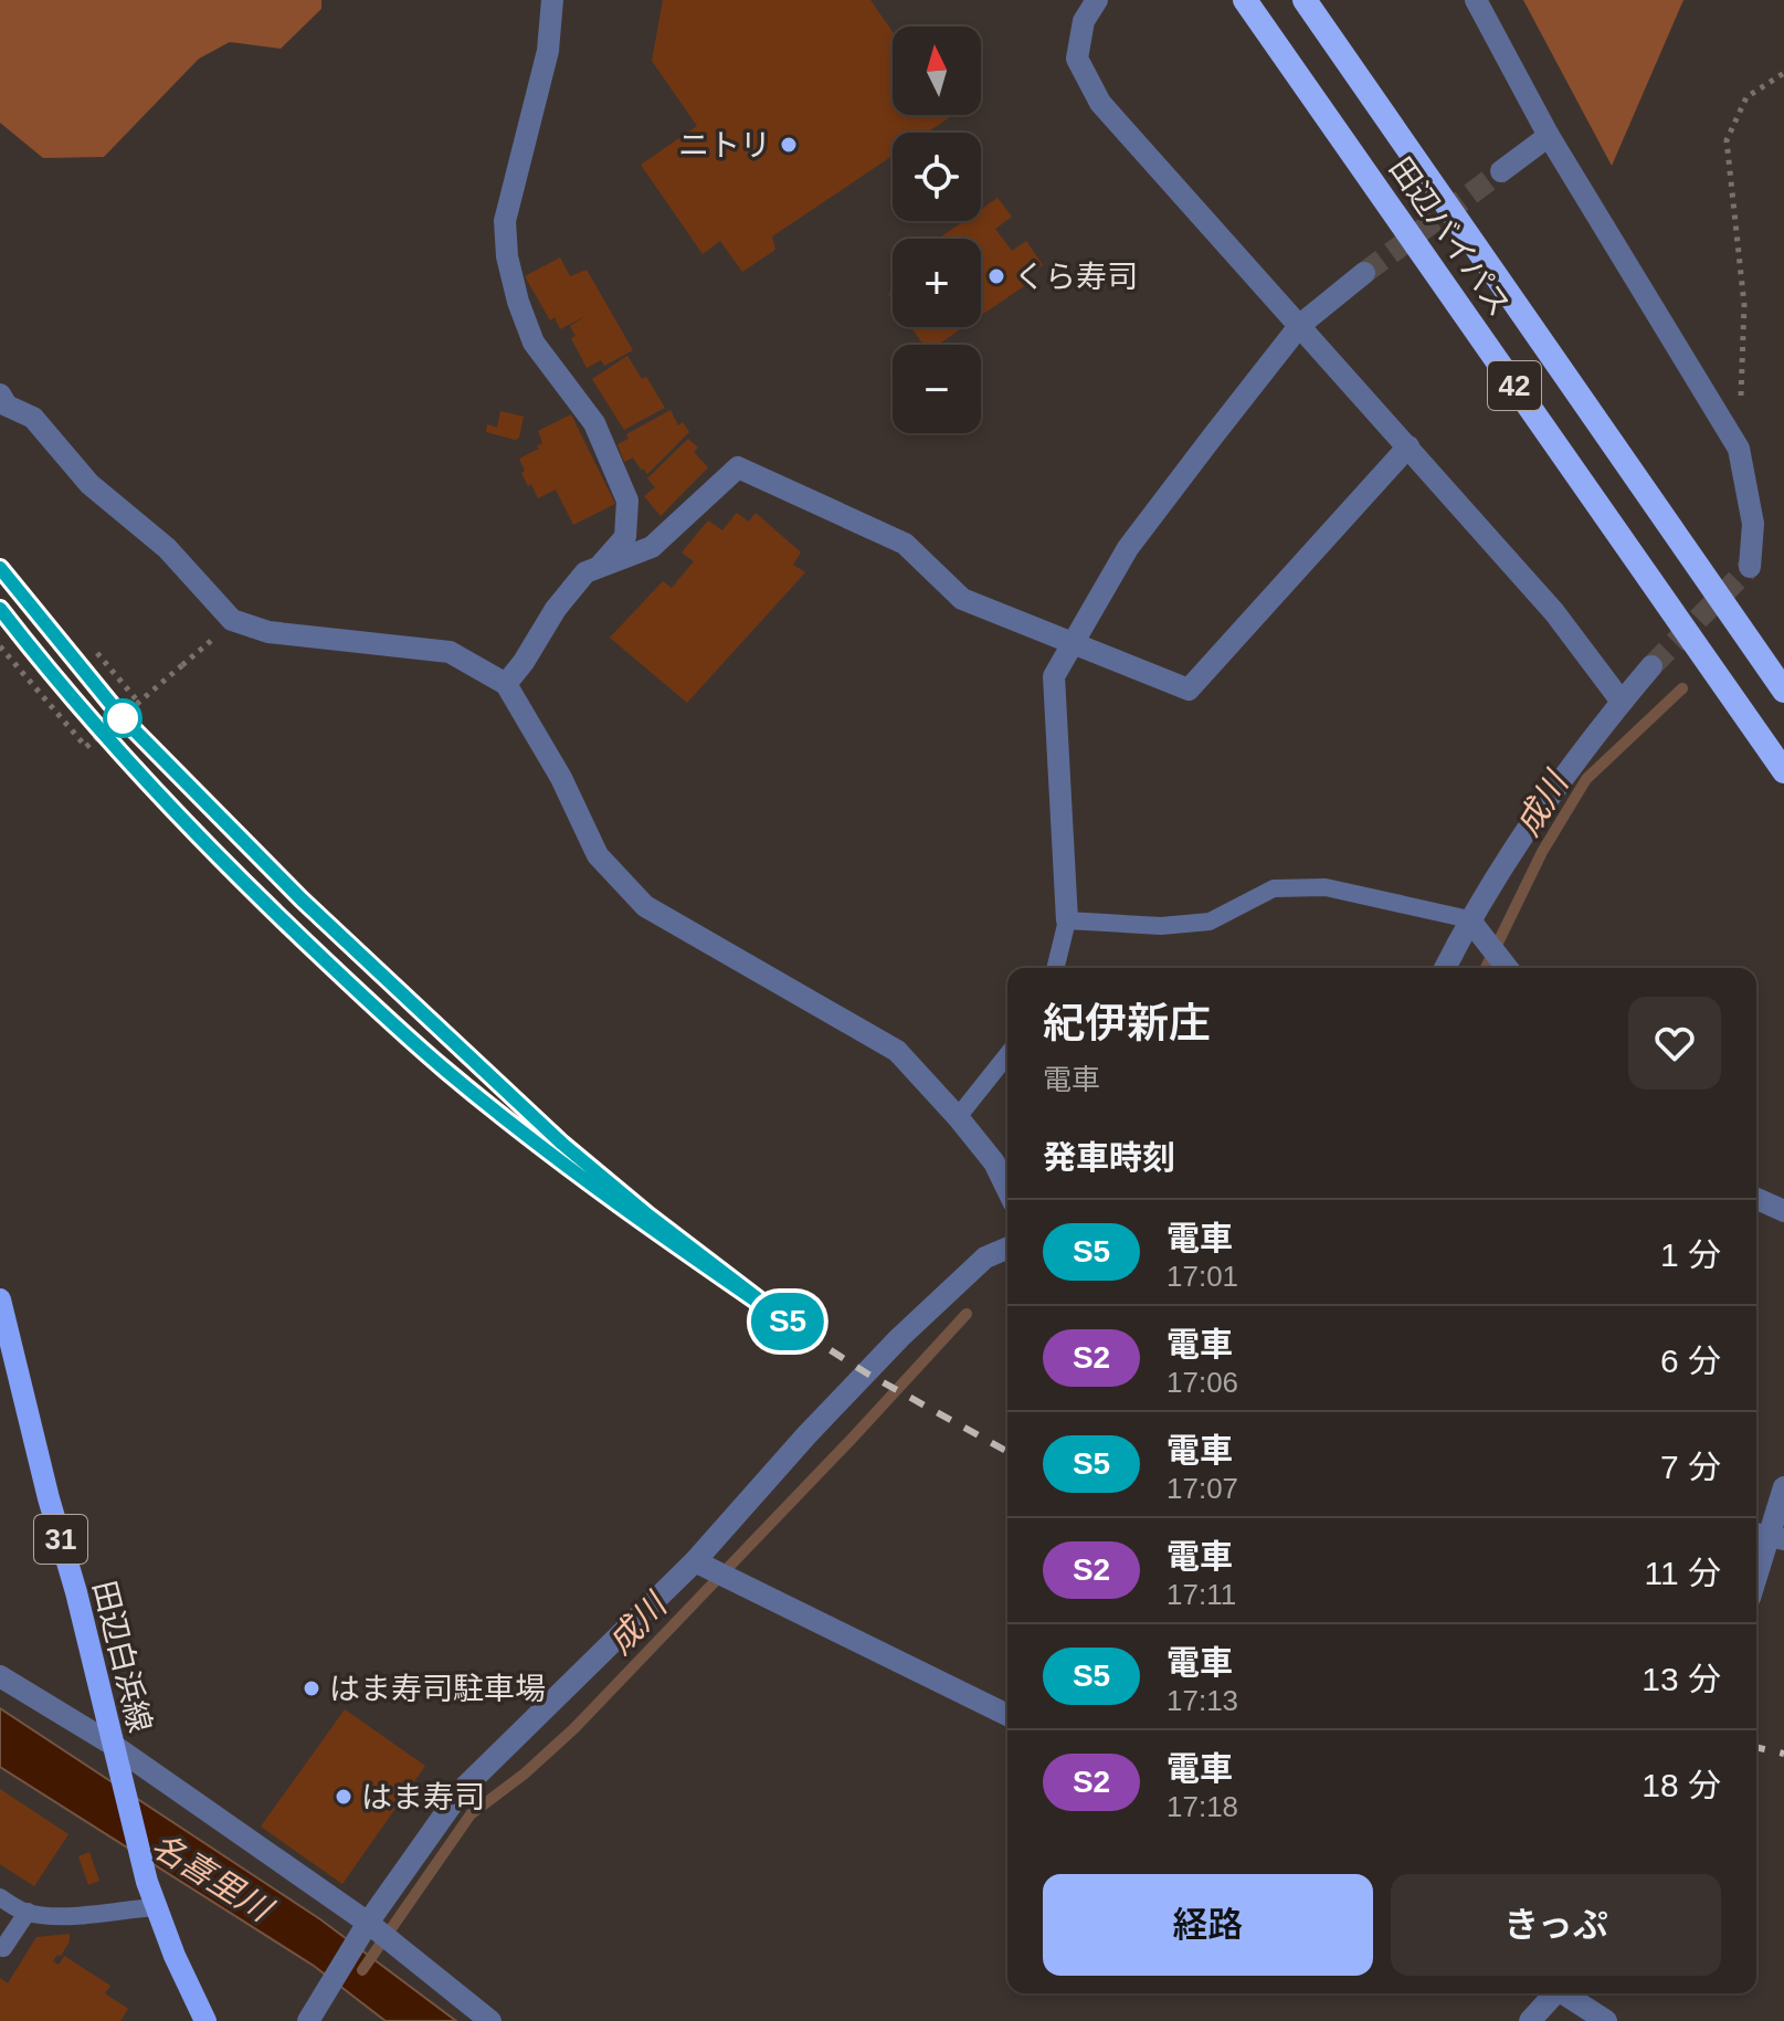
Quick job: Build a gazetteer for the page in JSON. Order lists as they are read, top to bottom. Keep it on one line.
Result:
{"streets":{"highway":["田辺バイパス","42"],"main road":["31","田辺白浜線"]},"water":["成川","名喜里川"],"places":["ニトリ","くら寿司","はま寿司駐車場","はま寿司"],"north":"top","page":{"on_map":"S5","map_buttons":["+","−"],"heading":[["紀伊新庄","電車"],"発車時刻"],"list":[{"mark":"S5","name":"電車","note":"17:01","value":"1 分"},{"mark":"S2","name":"電車","note":"17:06","value":"6 分"},{"mark":"S5","name":"電車","note":"17:07","value":"7 分"},{"mark":"S2","name":"電車","note":"17:11","value":"11 分"},{"mark":"S5","name":"電車","note":"17:13","value":"13 分"},{"mark":"S2","name":"電車","note":"17:18","value":"18 分"}],"buttons":["経路","きっぷ"]}}
